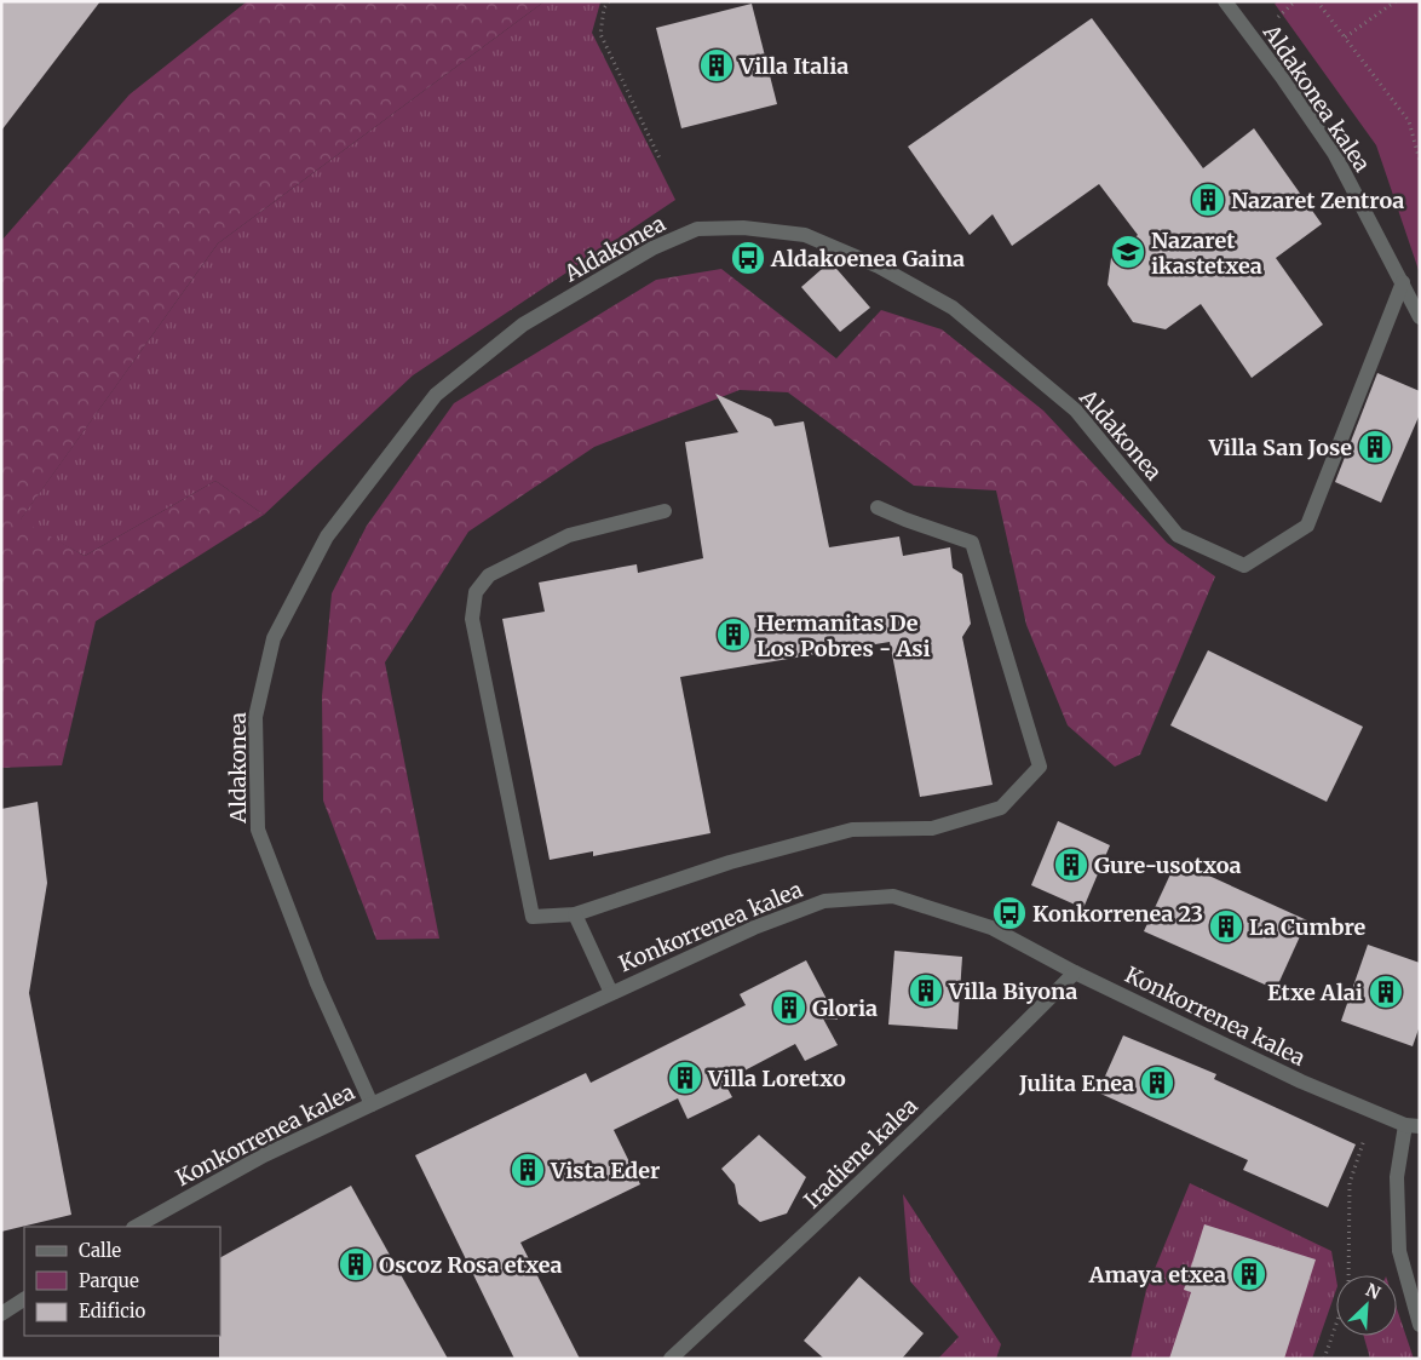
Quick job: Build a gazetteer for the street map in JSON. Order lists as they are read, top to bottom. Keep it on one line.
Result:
{"streets":{"street":["Aldakonea kalea","Aldakonea","Konkorrenea kalea","Iradiene kalea"]},"crossings":[["Aldakonea kalea","Aldakonea"],["Aldakonea","Konkorrenea kalea"],["Konkorrenea kalea","Iradiene kalea"]],"places":{"building":["Villa Italia","Nazaret Zentroa","Villa San Jose","Hermanitas De Los Pobres - Asi","Gure-usotxoa","La Cumbre","Villa Biyona","Etxe Alai","Gloria","Villa Loretxo","Julita Enea","Vista Eder","Oscoz Rosa etxea","Amaya etxea"],"school or university":["Nazaret ikastetxea"],"bus stop":["Aldakoenea Gaina","Konkorrenea 23"]},"legend":["Calle","Parque","Edificio"],"north":"top right"}
